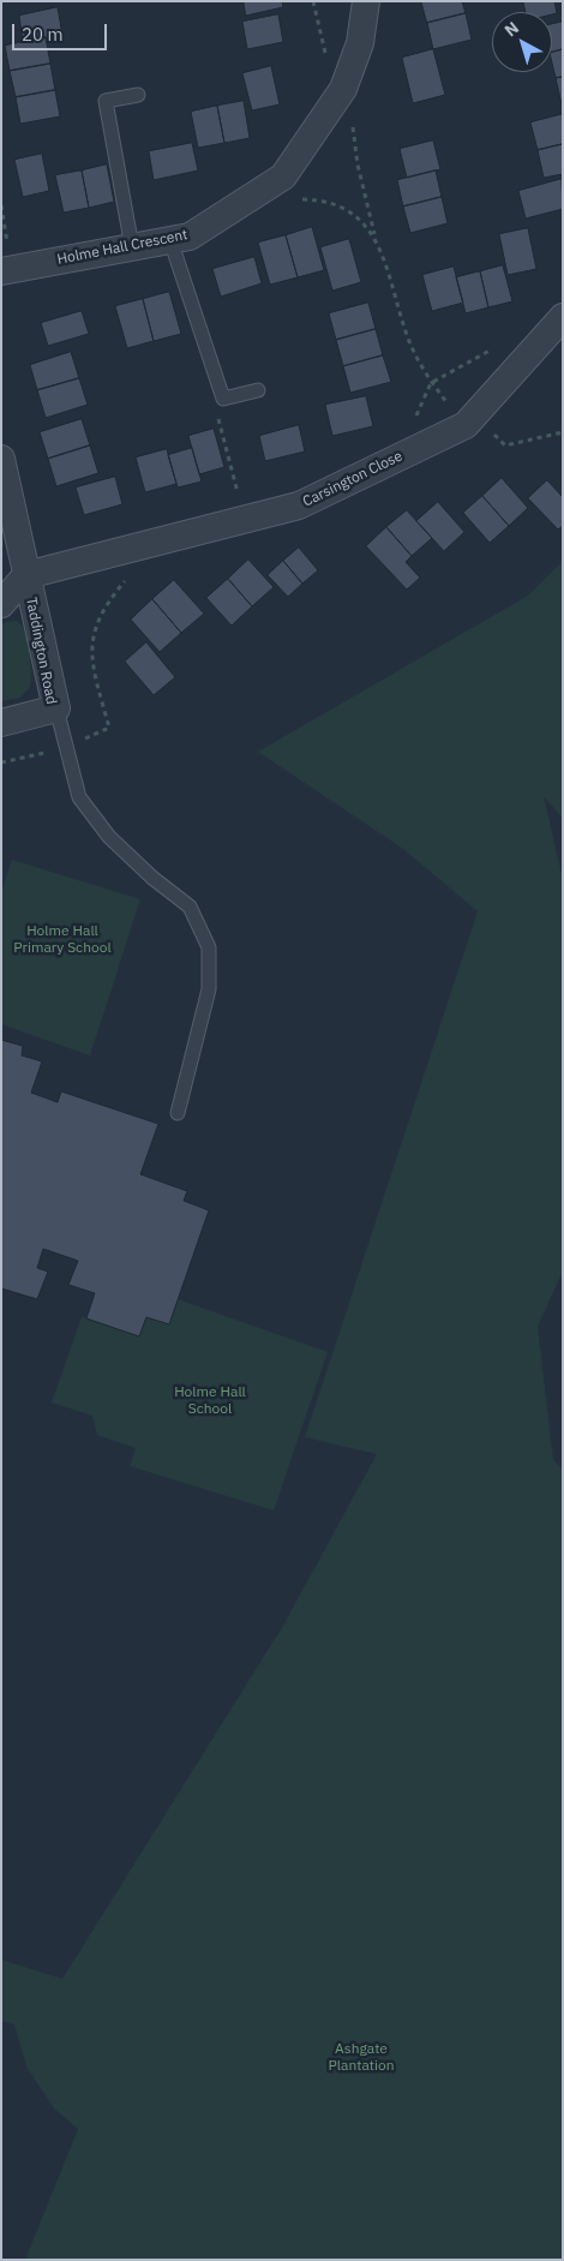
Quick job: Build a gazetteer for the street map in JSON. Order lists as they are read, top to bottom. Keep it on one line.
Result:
{"streets":{"street":["Holme Hall Crescent","Carsington Close","Taddington Road"]},"crossings":[["Carsington Close","Taddington Road"]],"parks":["Holme Hall Primary School","Holme Hall School","Ashgate Plantation"],"scale_bar":"20 m","north":"top left"}
